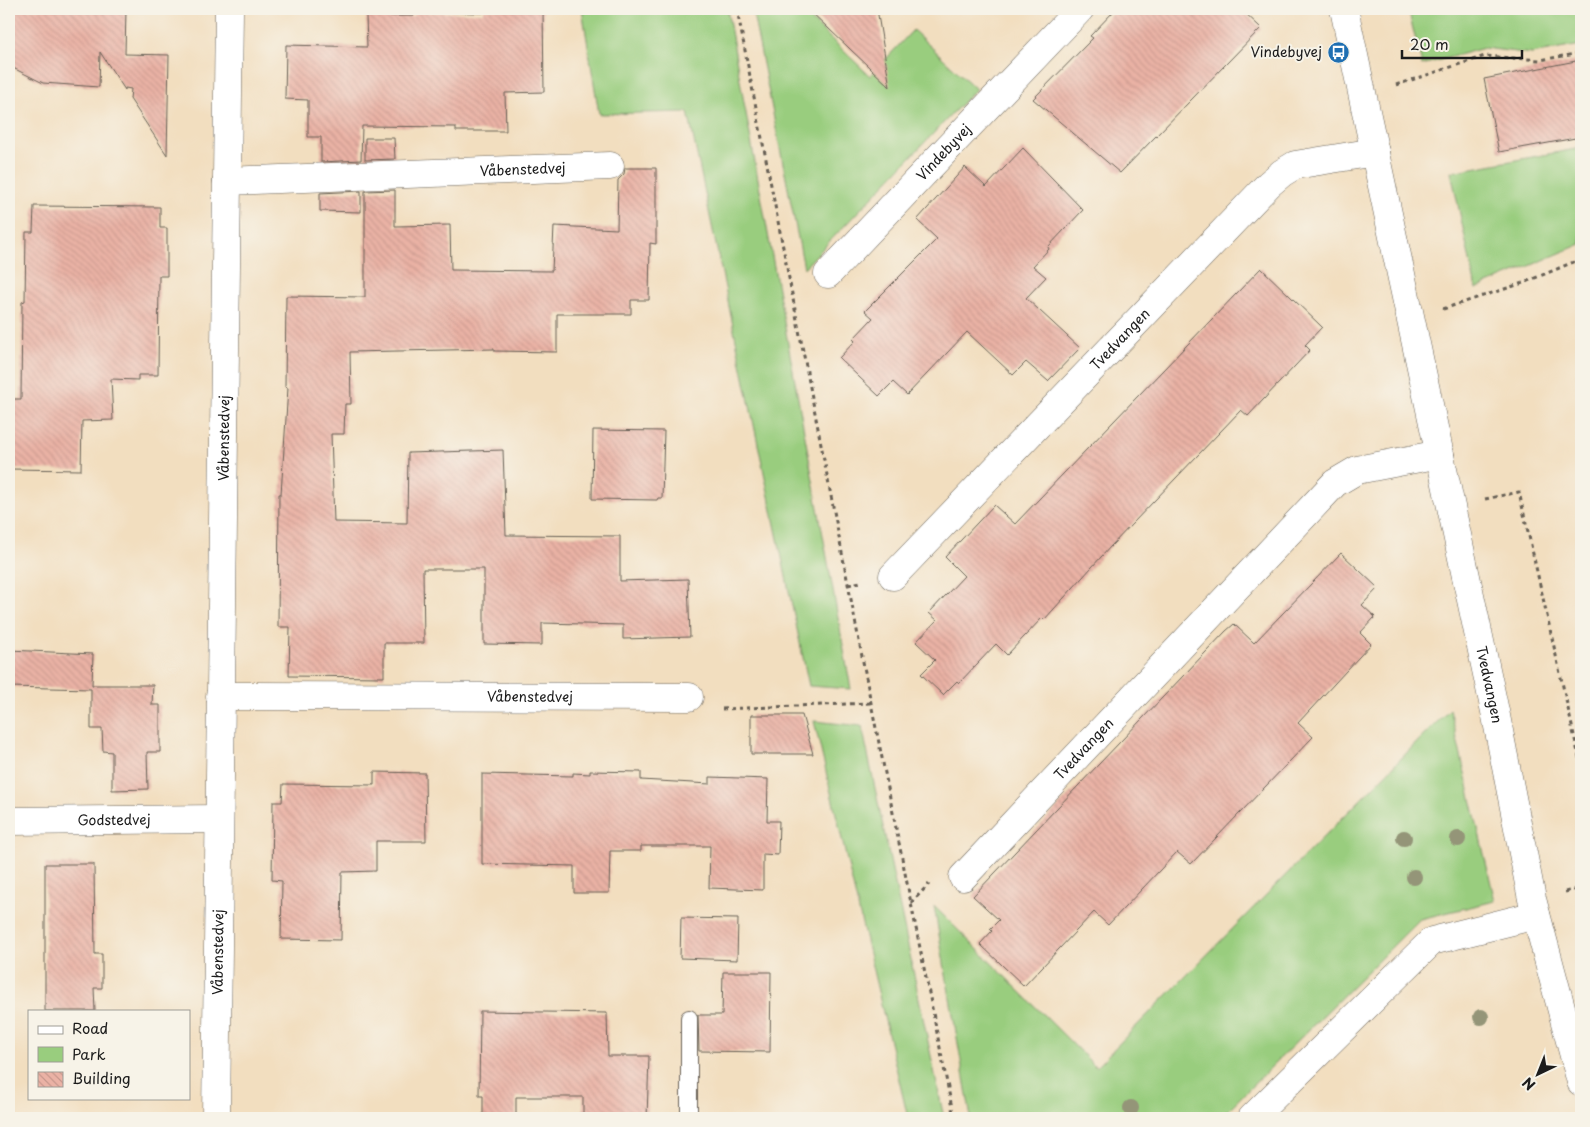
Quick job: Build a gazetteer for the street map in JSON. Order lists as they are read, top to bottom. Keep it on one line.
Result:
{"streets":{"street":["Vindebyvej","Våbenstedvej","Tvedvangen","Godstedvej"]},"crossings":[["Våbenstedvej","Godstedvej"]],"places":{"bus stop":["Vindebyvej"]},"legend":["Road","Park","Building"],"scale_bar":"20 m","north":"bottom left"}
